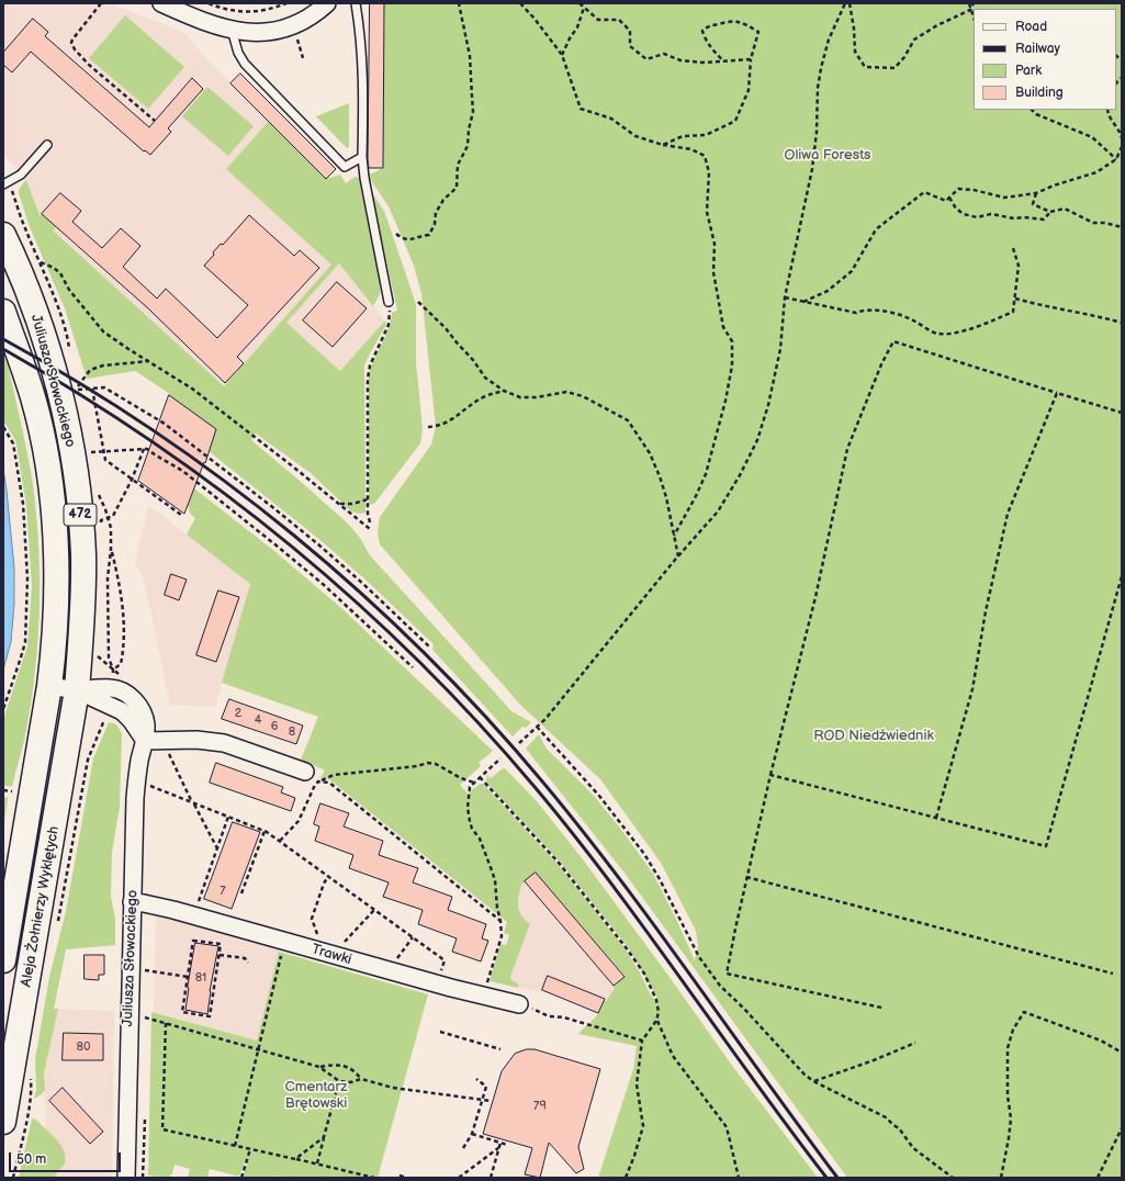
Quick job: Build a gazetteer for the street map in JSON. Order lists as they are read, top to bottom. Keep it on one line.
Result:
{"streets":{"main road":["Juliusza Słowackiego","472","Aleja Żołnierzy Wyklętych"],"street":["Trawki"]},"crossings":[["Juliusza Słowackiego","Aleja Żołnierzy Wyklętych"],["Juliusza Słowackiego","Trawki"]],"parks":["Oliwa Forests","ROD Niedźwiednik","Cmentarz Brętowski"],"house_numbers":["2","4","6","8","7","81","80","79"],"legend":["Road","Railway","Park","Building"],"scale_bar":"50 m"}
